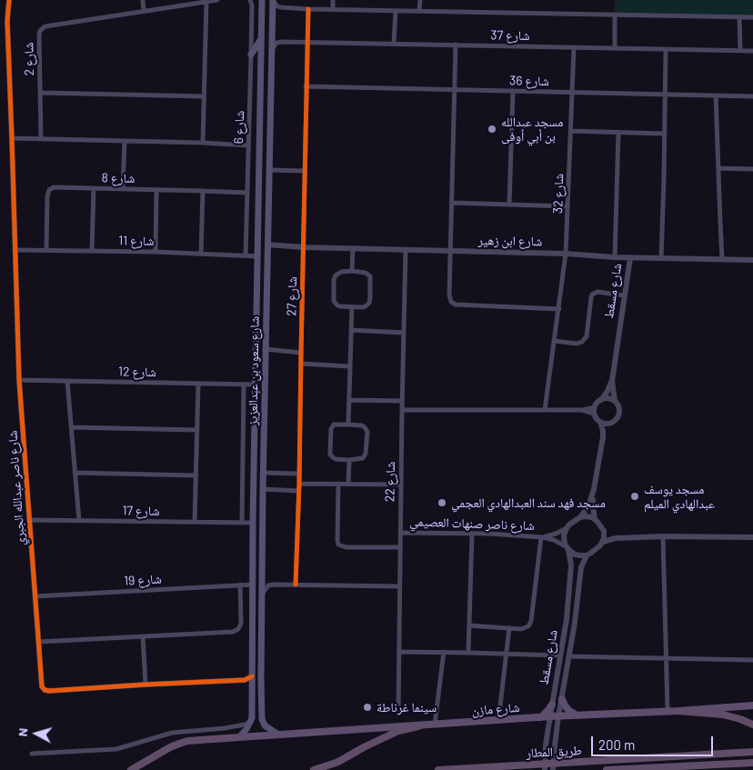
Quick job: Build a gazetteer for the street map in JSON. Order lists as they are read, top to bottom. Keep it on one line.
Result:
{"streets":{"highway":["طريق المطار"],"main road":["شارع سعود بن عبدالعزيز","شارع مازن"],"street":["شارع 37","شارع 2","شارع 36","شارع 6","شارع 8","شارع 32","شارع 11","شارع ابن زهير","شارع مسقط","شارع 27","شارع 12","شارع 22","شارع ناصر عبدالله الجبري","شارع 17","شارع ناصر صنهات العصيمي","شارع 19"]},"crossings":[["شارع 37","شارع 32"],["شارع 37","شارع 27"],["شارع 37","شارع سعود بن عبدالعزيز"],["شارع 36","شارع 32"],["شارع 36","شارع 27"],["شارع 6","شارع 8"],["شارع 6","شارع 11"],["شارع 8","شارع 11"],["شارع 32","شارع ابن زهير"],["شارع 11","شارع سعود بن عبدالعزيز"],["شارع 11","شارع ناصر عبدالله الجبري"],["شارع ابن زهير","شارع مسقط"],["شارع ابن زهير","شارع 27"],["شارع ابن زهير","شارع سعود بن عبدالعزيز"],["شارع ابن زهير","شارع 22"],["شارع مسقط","شارع ناصر صنهات العصيمي"],["شارع مسقط","شارع مازن"],["شارع سعود بن عبدالعزيز","شارع 12"],["شارع سعود بن عبدالعزيز","شارع ناصر عبدالله الجبري"],["شارع سعود بن عبدالعزيز","شارع 17"],["شارع سعود بن عبدالعزيز","شارع 19"],["شارع 12","شارع ناصر عبدالله الجبري"],["شارع 22","شارع ناصر صنهات العصيمي"],["شارع ناصر عبدالله الجبري","شارع 17"],["شارع ناصر عبدالله الجبري","شارع 19"]],"places":["مسجد عبدالله بن أبي أوفى","مسجد يوسف عبدالهادي الميلم","مسجد فهد سند العبدالهادي العجمي","سينما غرناطة"],"scale_bar":"200 m","north":"left"}
